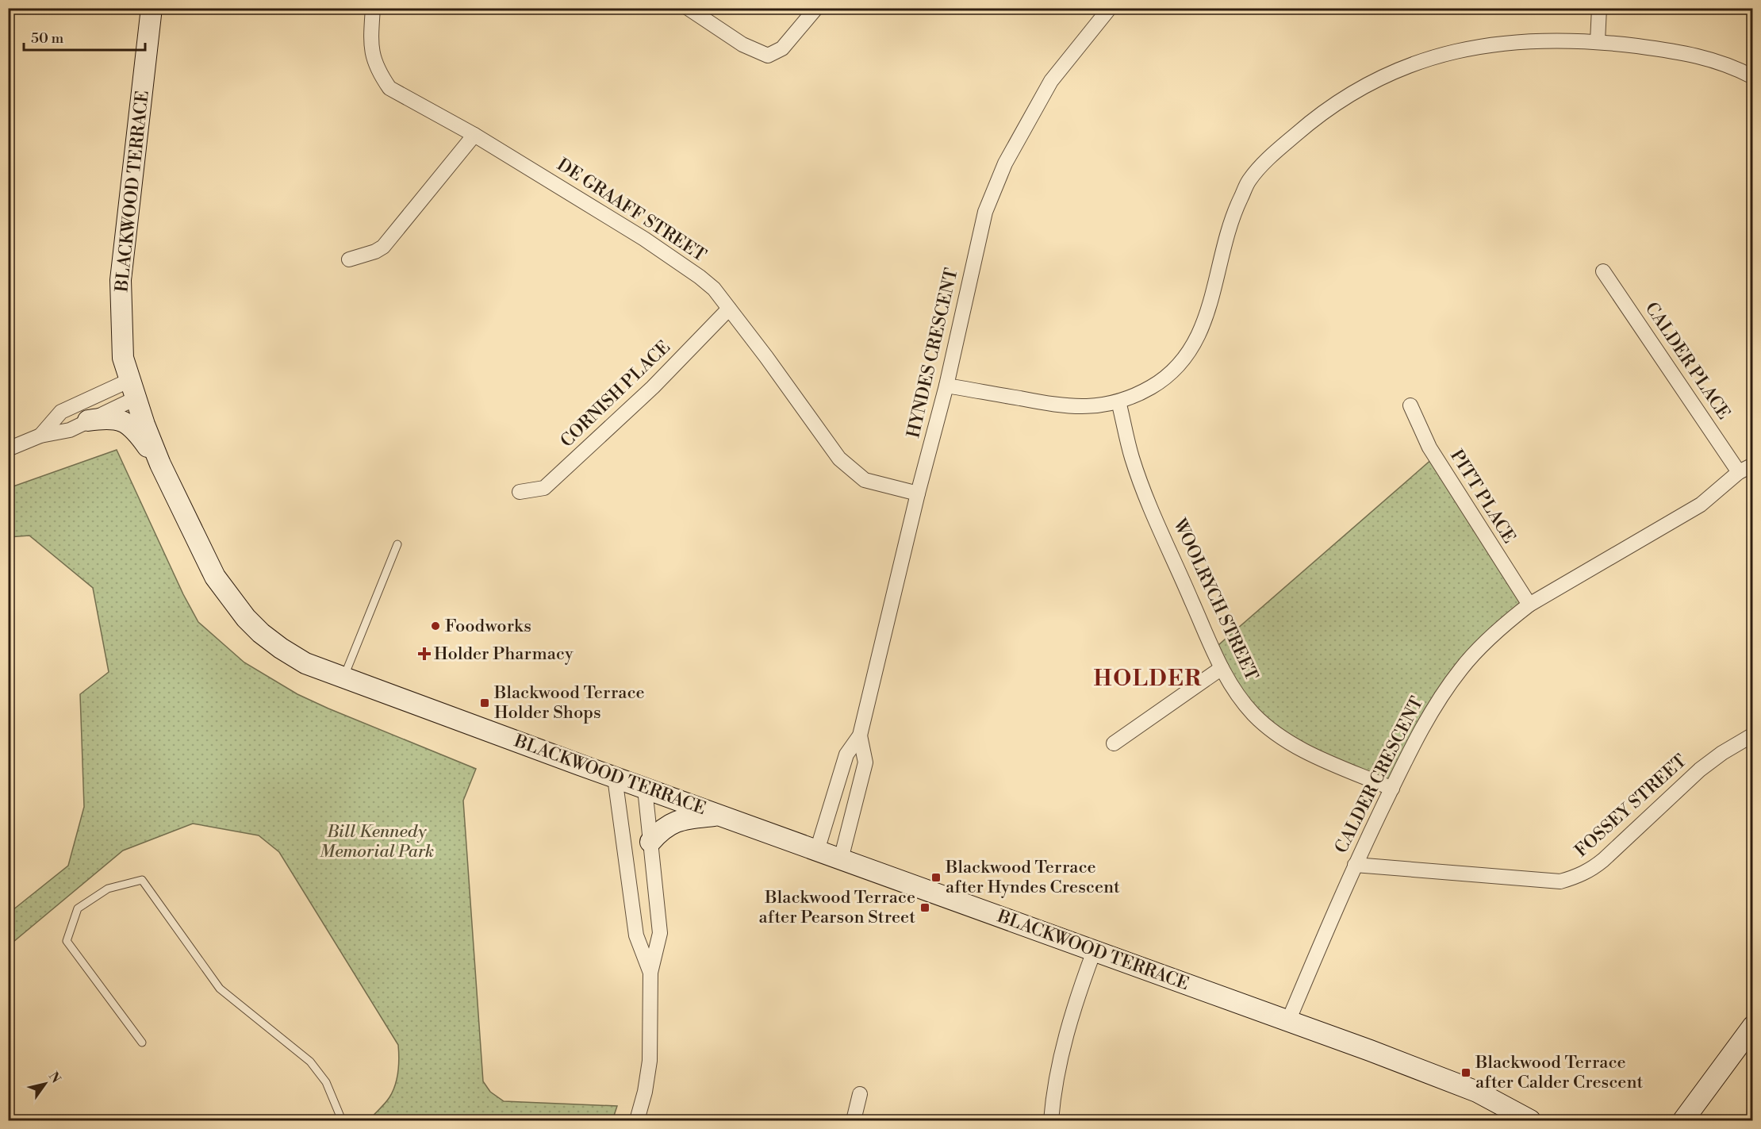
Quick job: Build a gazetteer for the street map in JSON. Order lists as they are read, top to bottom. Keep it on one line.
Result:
{"streets":{"street":["BLACKWOOD TERRACE","DE GRAAFF STREET","HYNDES CRESCENT","CALDER PLACE","CORNISH PLACE","PITT PLACE","WOOLRYCH STREET","CALDER CRESCENT","FOSSEY STREET"]},"crossings":[["BLACKWOOD TERRACE","HYNDES CRESCENT"],["BLACKWOOD TERRACE","CALDER CRESCENT"],["DE GRAAFF STREET","HYNDES CRESCENT"],["DE GRAAFF STREET","CORNISH PLACE"],["CALDER PLACE","CALDER CRESCENT"],["PITT PLACE","CALDER CRESCENT"],["WOOLRYCH STREET","CALDER CRESCENT"],["CALDER CRESCENT","FOSSEY STREET"]],"districts":["HOLDER"],"parks":["Bill Kennedy Memorial Park"],"places":{"other":["Foodworks"],"health":["Holder Pharmacy"],"transit":["Blackwood Terrace Holder Shops","Blackwood Terrace after Hyndes Crescent","Blackwood Terrace after Pearson Street","Blackwood Terrace after Calder Crescent"]},"scale_bar":"50 m","north":"top right"}
